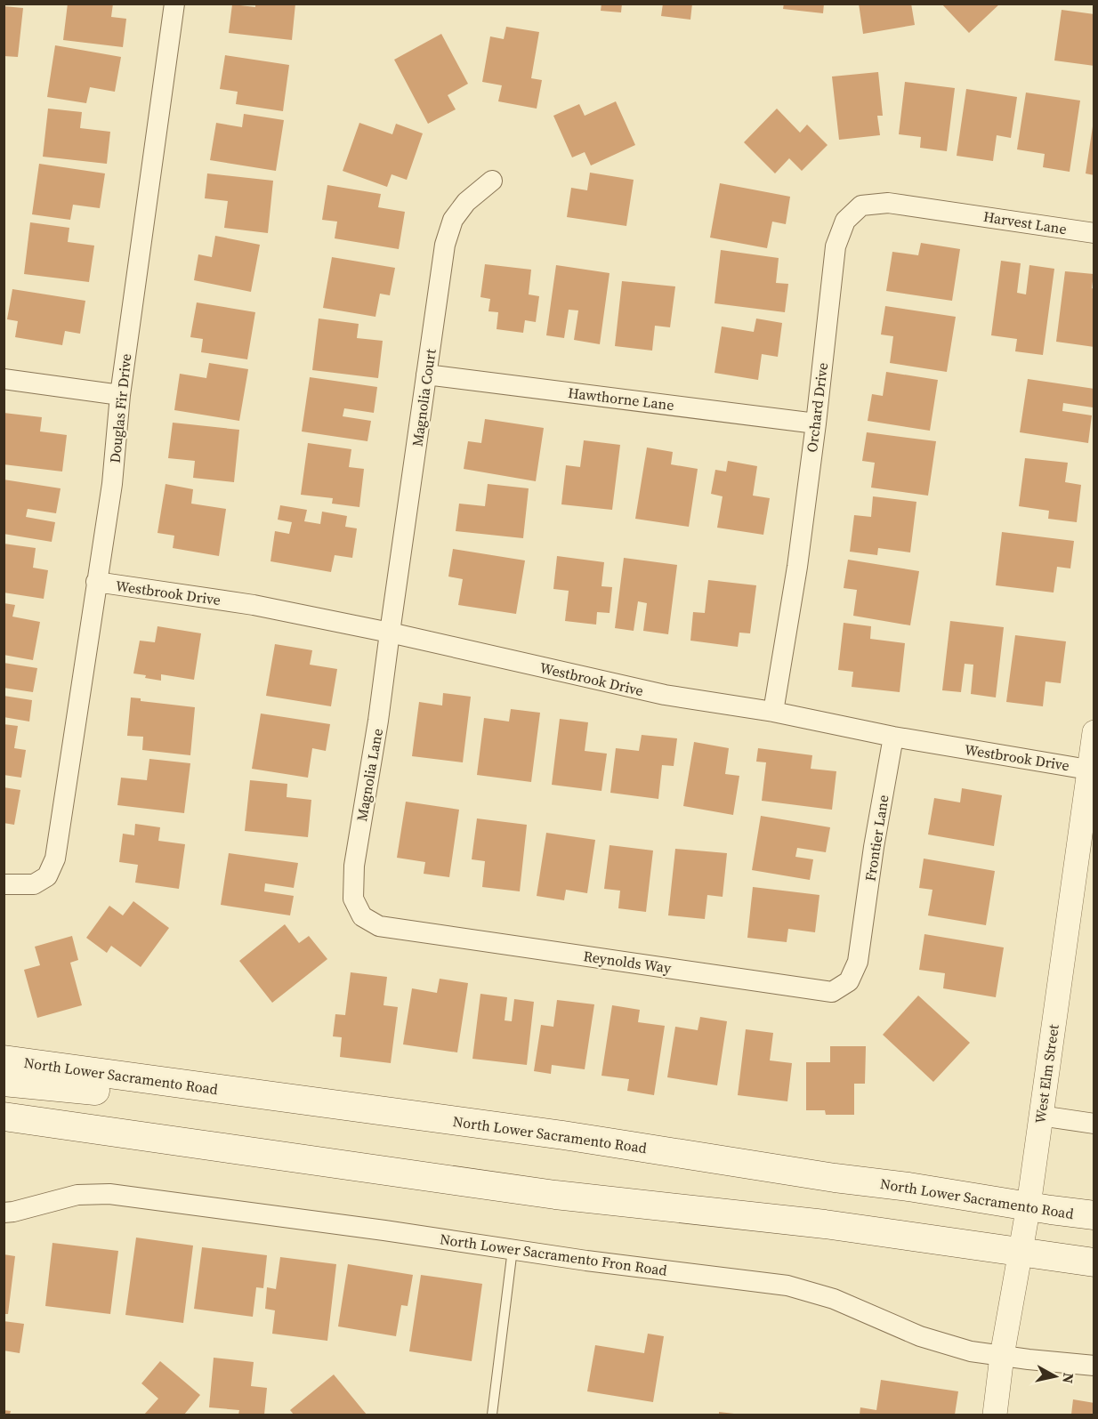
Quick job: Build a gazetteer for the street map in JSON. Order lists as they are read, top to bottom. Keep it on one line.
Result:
{"streets":{"main road":["North Lower Sacramento Road"],"street":["Harvest Lane","Magnolia Court","Hawthorne Lane","Orchard Drive","Douglas Fir Drive","Westbrook Drive","Magnolia Lane","Frontier Lane","Reynolds Way","West Elm Street","North Lower Sacramento Fron Road"]},"crossings":[["Harvest Lane","Orchard Drive"],["Magnolia Court","Hawthorne Lane"],["Magnolia Court","Westbrook Drive"],["Magnolia Court","Magnolia Lane"],["Hawthorne Lane","Orchard Drive"],["Orchard Drive","Westbrook Drive"],["Douglas Fir Drive","Westbrook Drive"],["Westbrook Drive","Magnolia Lane"],["Westbrook Drive","Frontier Lane"],["Westbrook Drive","West Elm Street"],["Magnolia Lane","Reynolds Way"],["Frontier Lane","Reynolds Way"],["West Elm Street","North Lower Sacramento Road"],["West Elm Street","North Lower Sacramento Fron Road"]],"north":"right"}
